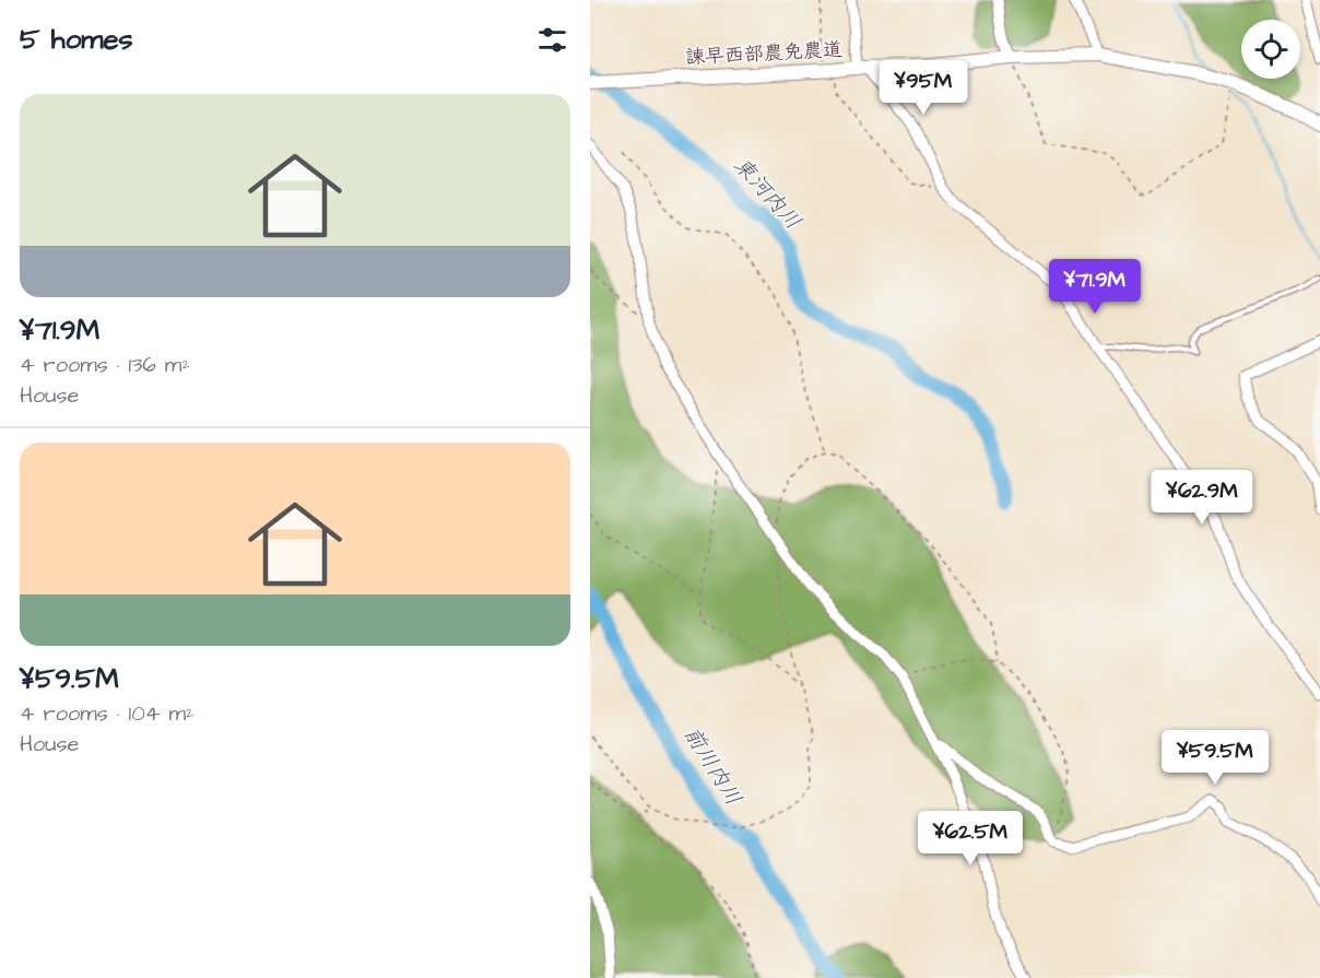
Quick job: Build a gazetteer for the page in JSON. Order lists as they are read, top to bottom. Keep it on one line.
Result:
{"streets":{"street":["諫早西部農免農道"]},"water":["東河内川","前川内川"],"page":{"heading":"5 homes","price":["¥95M","¥71.9M","¥62.9M","¥59.5M","¥62.5M"],"list":[{"name":"¥71.9M","note":"4 rooms · 136 m² · House"},{"name":"¥59.5M","note":"4 rooms · 104 m² · House"}]}}
